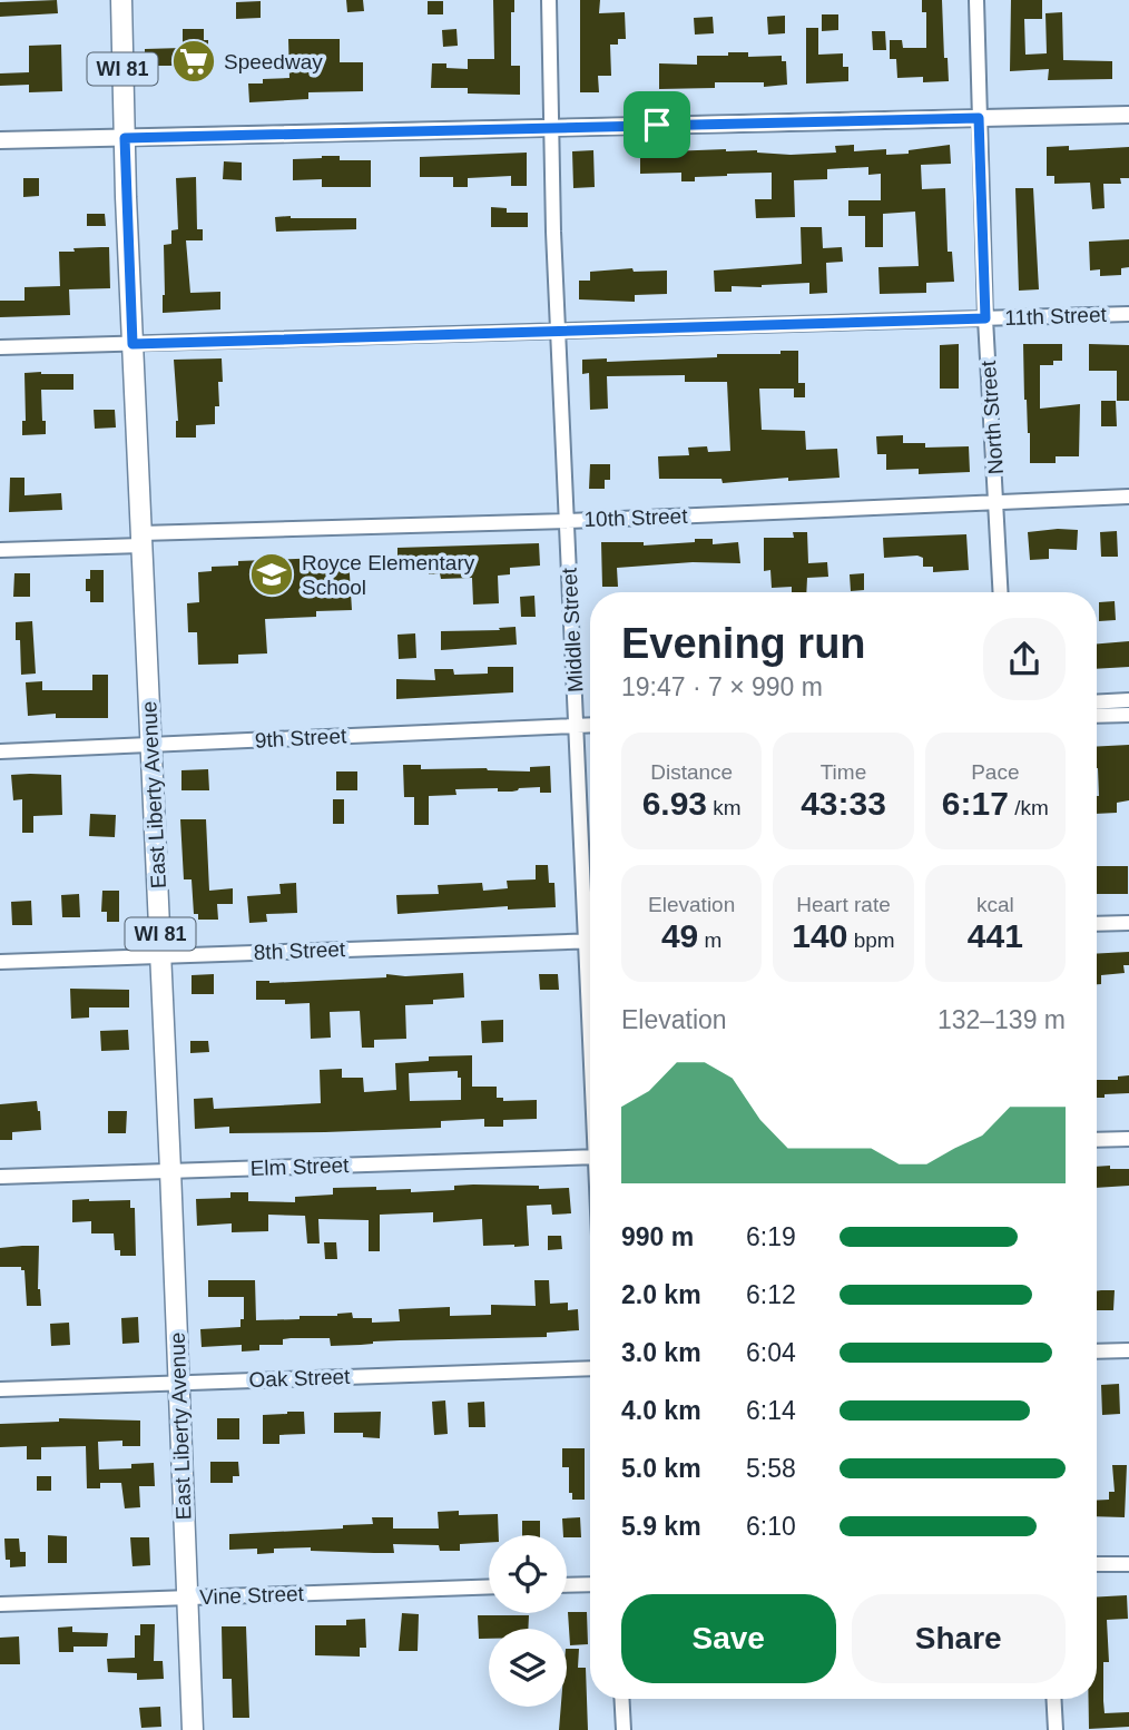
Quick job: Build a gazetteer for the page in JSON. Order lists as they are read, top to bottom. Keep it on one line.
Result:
{"streets":{"main road":["WI 81","East Liberty Avenue"],"street":["11th Street","North Street","10th Street","Middle Street","9th Street","8th Street","Elm Street","Oak Street","Vine Street"]},"crossings":[["11th Street","North Street"],["11th Street","Middle Street"],["11th Street","East Liberty Avenue"],["North Street","10th Street"],["10th Street","Middle Street"],["10th Street","East Liberty Avenue"],["Middle Street","9th Street"],["9th Street","East Liberty Avenue"],["East Liberty Avenue","8th Street"],["East Liberty Avenue","Elm Street"],["East Liberty Avenue","Oak Street"],["East Liberty Avenue","Vine Street"]],"places":{"supermarket":["Speedway"],"school or university":["Royce Elementary School"]},"page":{"heading":["Evening run","19:47 · 7 × 990 m"],"stats":[["Distance","6.93 km"],["Time","43:33"],["Pace","6:17 /km"],["Elevation","49 m"],["Heart rate","140 bpm"],["kcal","441"]],"chart":["Elevation","132–139 m"],"list":[{"name":"990 m","note":"6:19"},{"name":"2.0 km","note":"6:12"},{"name":"3.0 km","note":"6:04"},{"name":"4.0 km","note":"6:14"},{"name":"5.0 km","note":"5:58"},{"name":"5.9 km","note":"6:10"}],"buttons":["Save","Share"]}}
